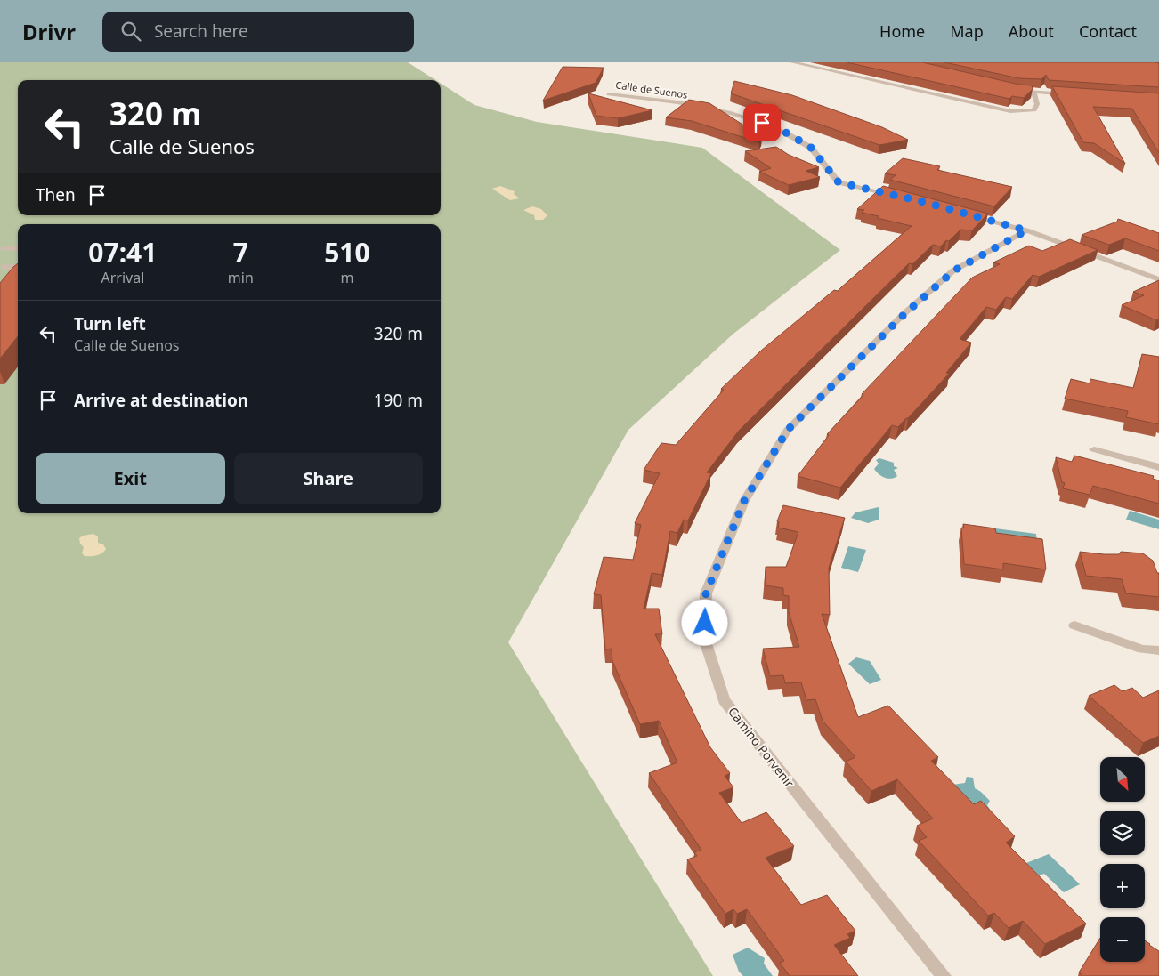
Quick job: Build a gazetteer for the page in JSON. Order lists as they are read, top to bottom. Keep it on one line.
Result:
{"streets":{"street":["Calle de Suenos","Camino Porvenir"]},"north":"bottom right","page":{"header":"Drivr","search":"Search here","nav":["Home","Map","About","Contact"],"turn":["320 m","Calle de Suenos"],"then":"Then","eta":["07:41","Arrival","7","min","510","m"],"list":[{"name":"Turn left","note":"Calle de Suenos","value":"320 m"},{"name":"Arrive at destination","value":"190 m"}],"buttons":["Exit","Share"],"map_buttons":["+","−"]}}
